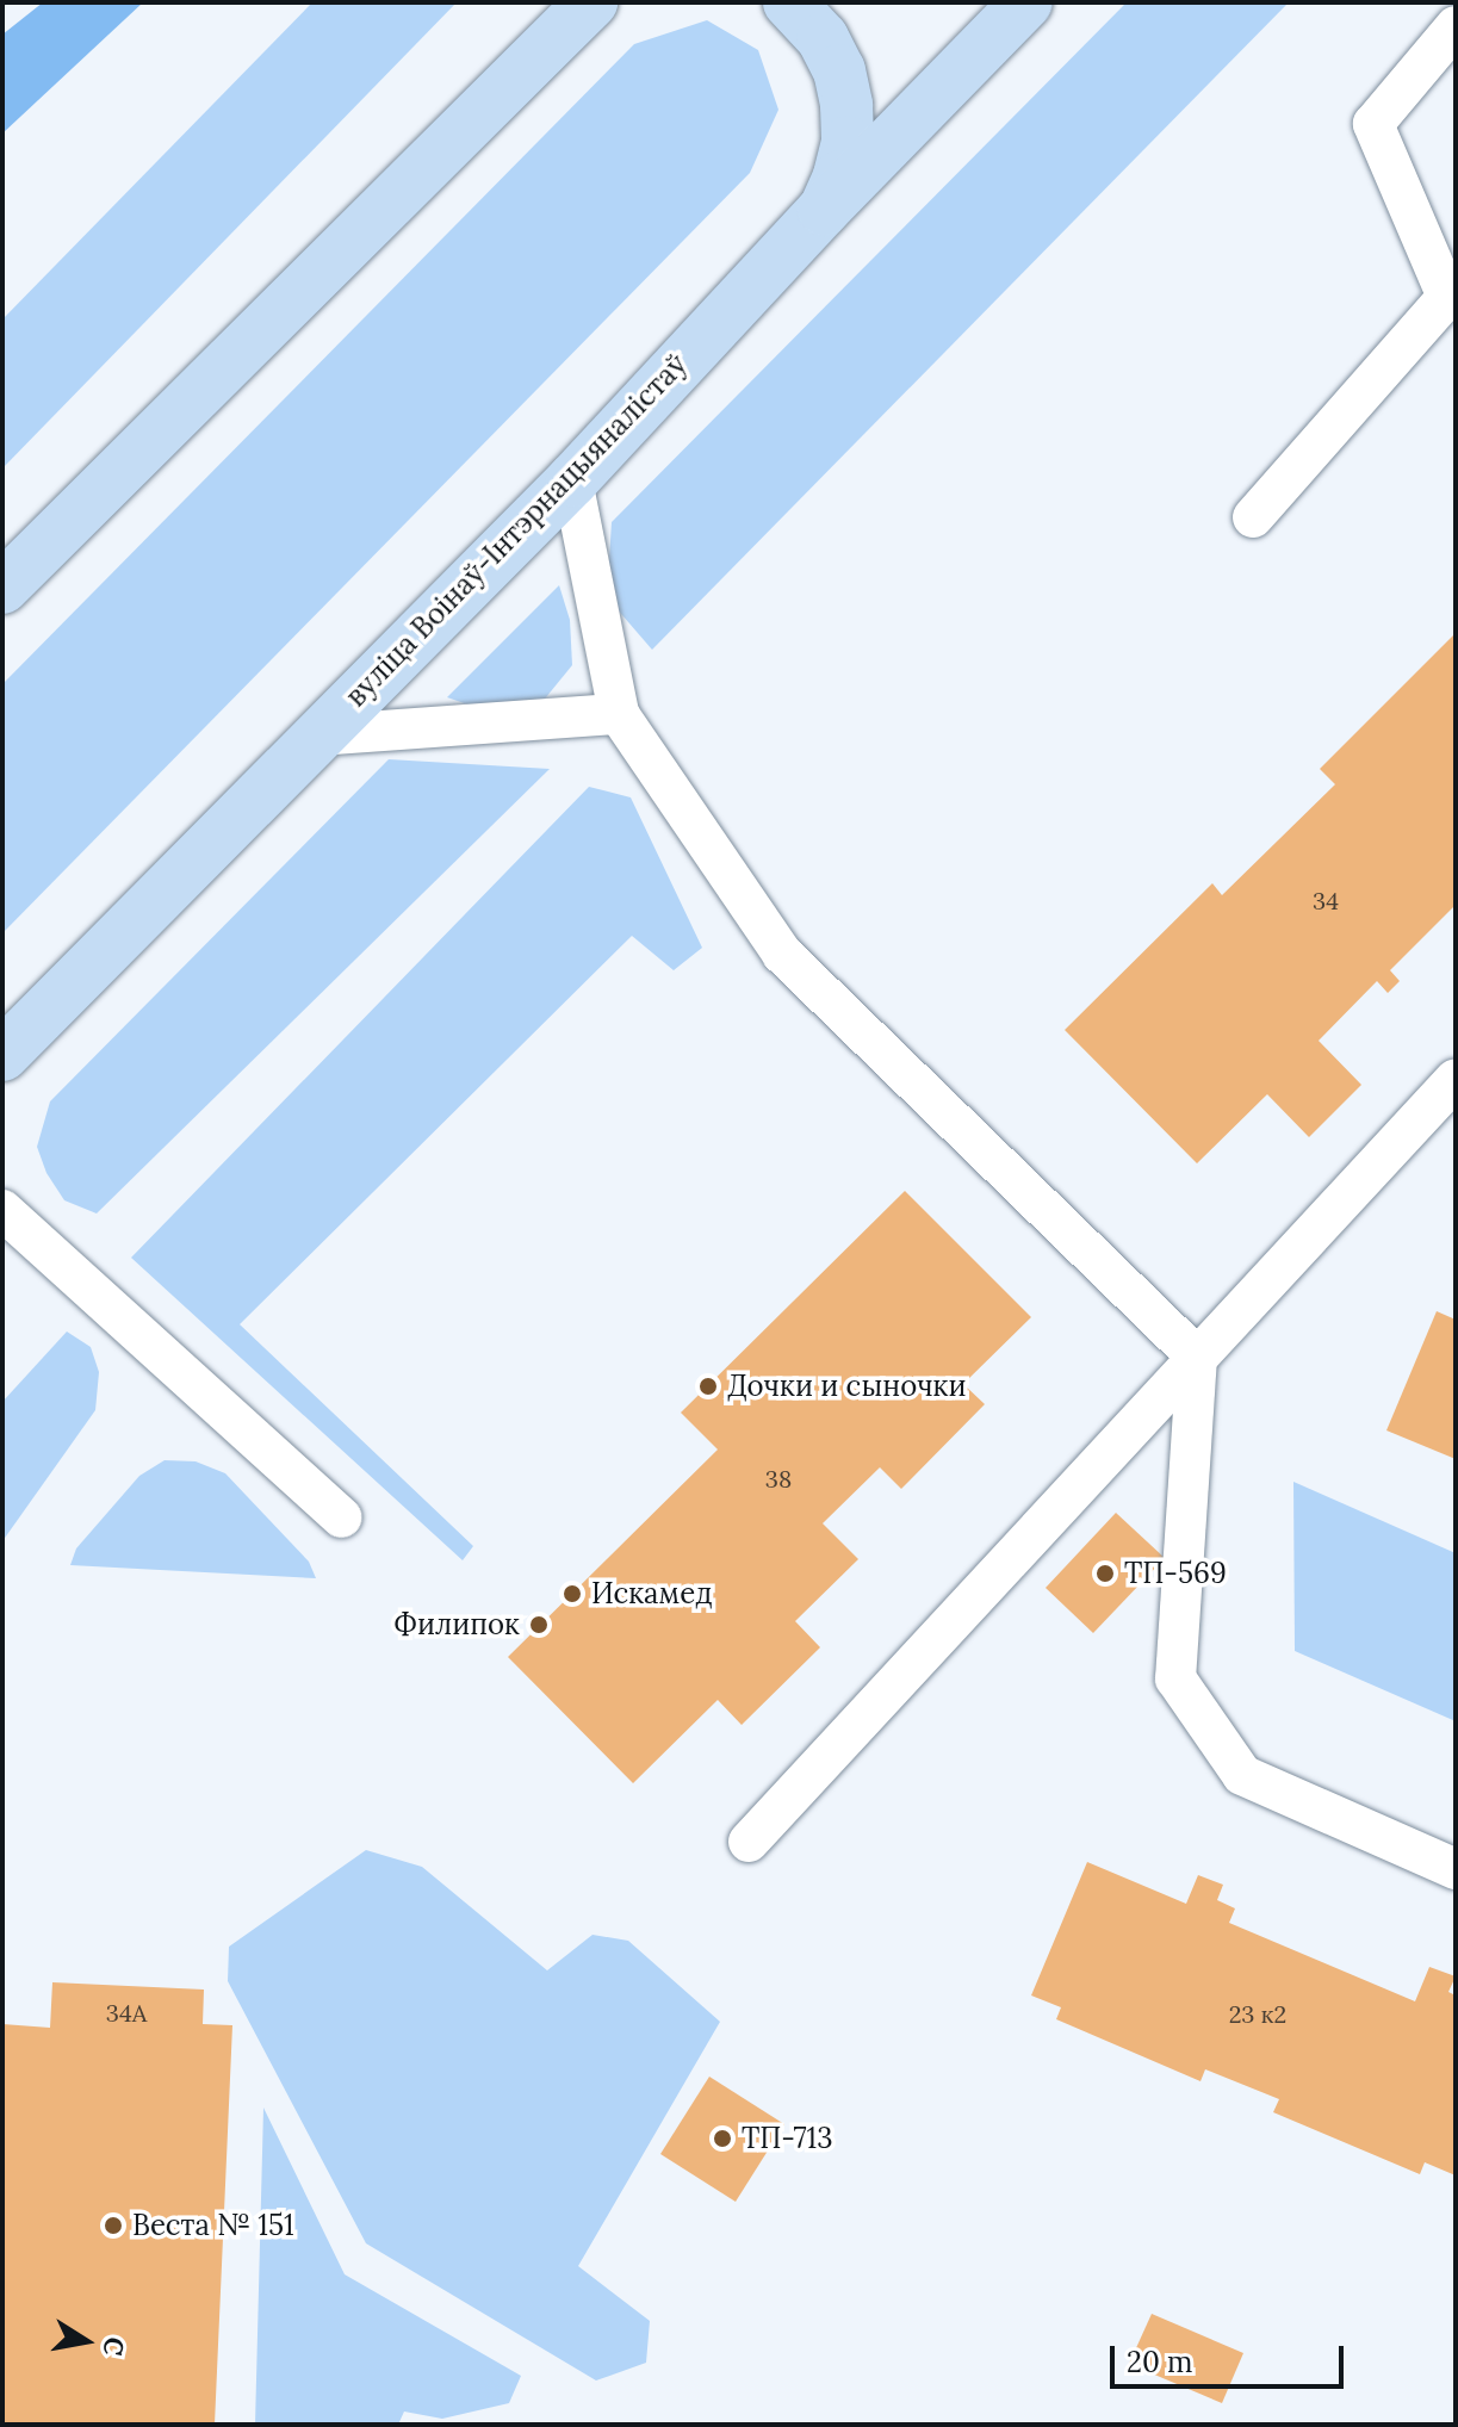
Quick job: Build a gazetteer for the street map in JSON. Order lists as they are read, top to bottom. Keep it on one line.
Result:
{"streets":{"main road":["вуліца Воінаў-Інтэрнацыяналістаў"]},"places":["Дочки и сыночки","ТП-569","Искамед","Филипок","ТП-713","Веста № 151"],"house_numbers":["34","38","34А","23 к2"],"scale_bar":"20 m","north":"right"}
